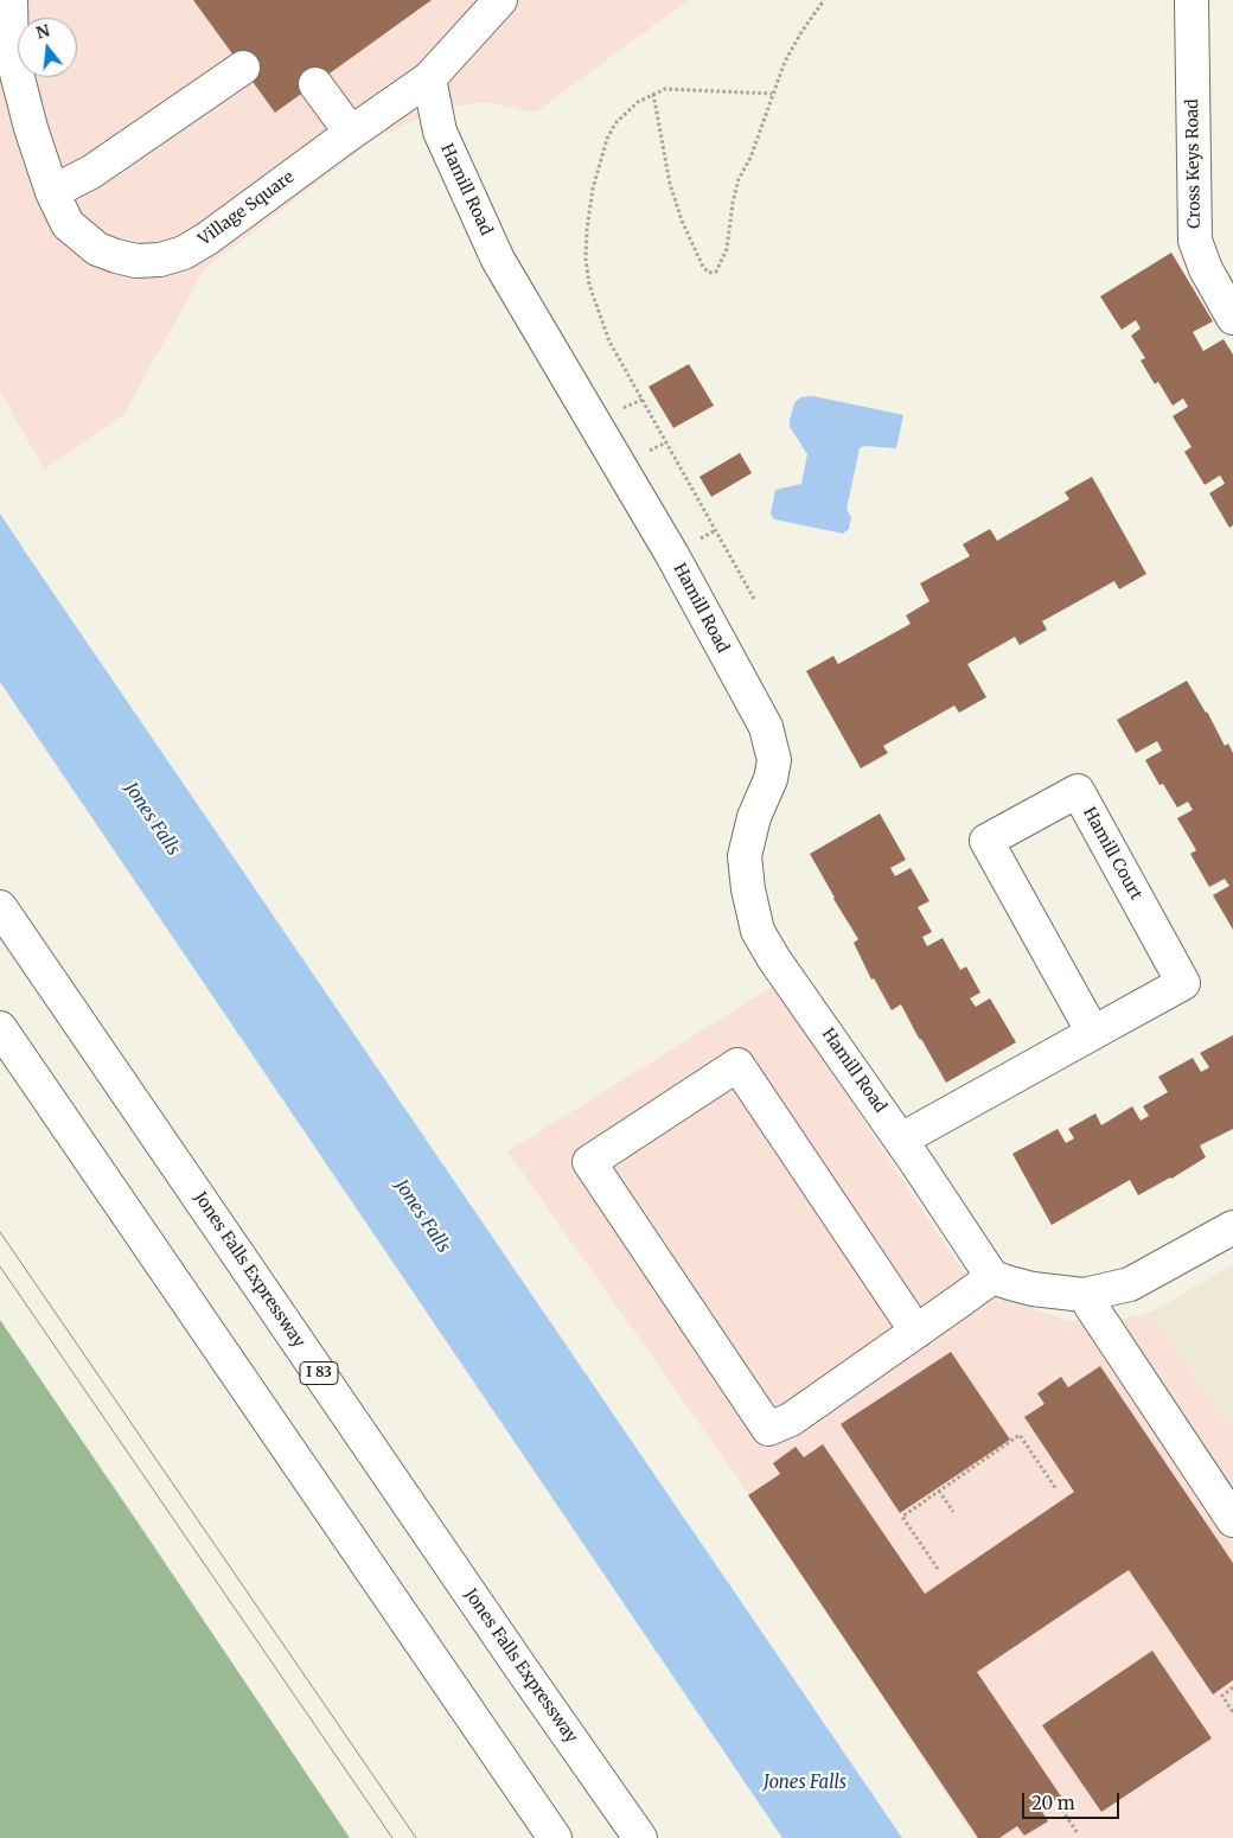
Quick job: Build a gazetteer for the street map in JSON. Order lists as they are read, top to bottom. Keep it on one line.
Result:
{"streets":{"main road":["Cross Keys Road","Hamill Road","Village Square","Hamill Court","Jones Falls Expressway","I 83"]},"crossings":[["Hamill Road","Village Square"]],"water":["Jones Falls"],"scale_bar":"20 m","north":"top"}
